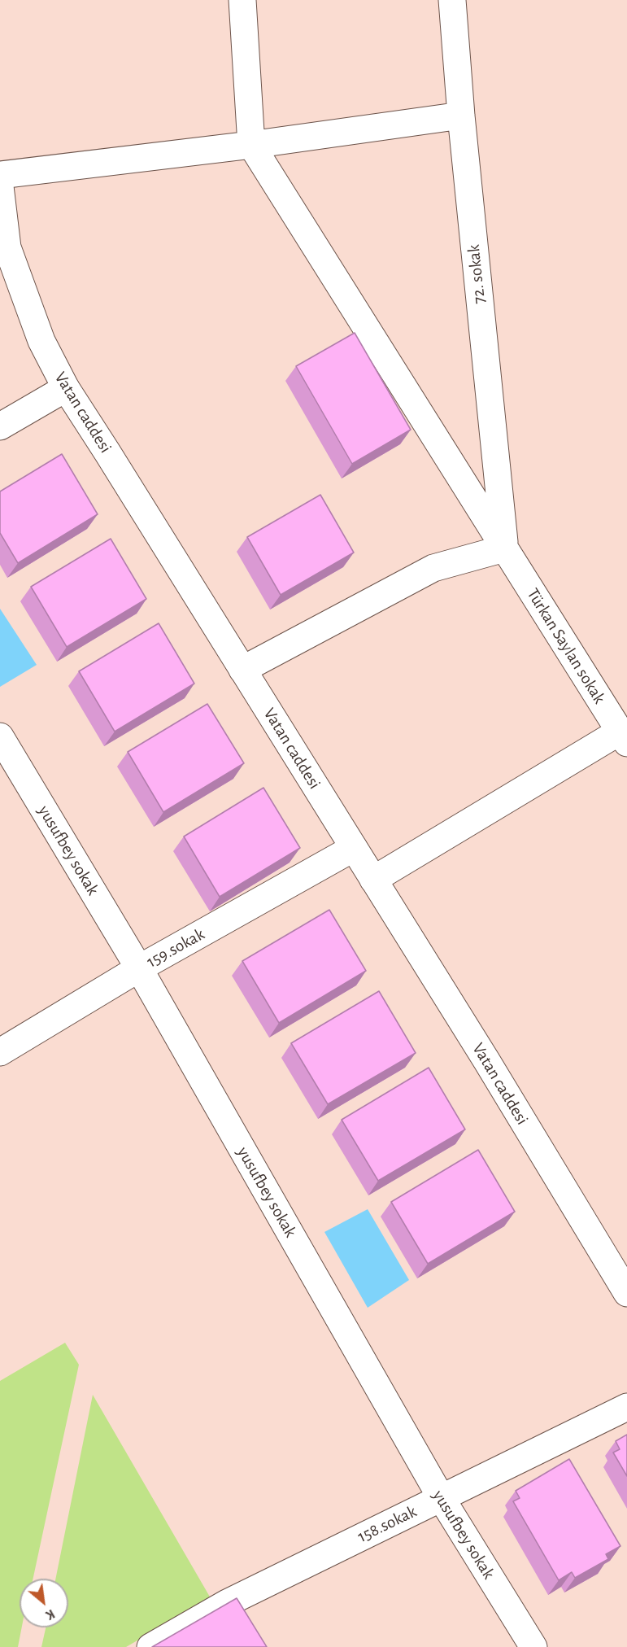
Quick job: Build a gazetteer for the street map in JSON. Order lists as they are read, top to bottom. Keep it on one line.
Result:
{"streets":{"street":["72. sokak","Vatan caddesi","Türkan Saylan sokak","yusufbey sokak","159.sokak","158.sokak"]},"crossings":[["72. sokak","Türkan Saylan sokak"],["Vatan caddesi","159.sokak"],["yusufbey sokak","159.sokak"],["yusufbey sokak","158.sokak"]],"north":"bottom right"}
